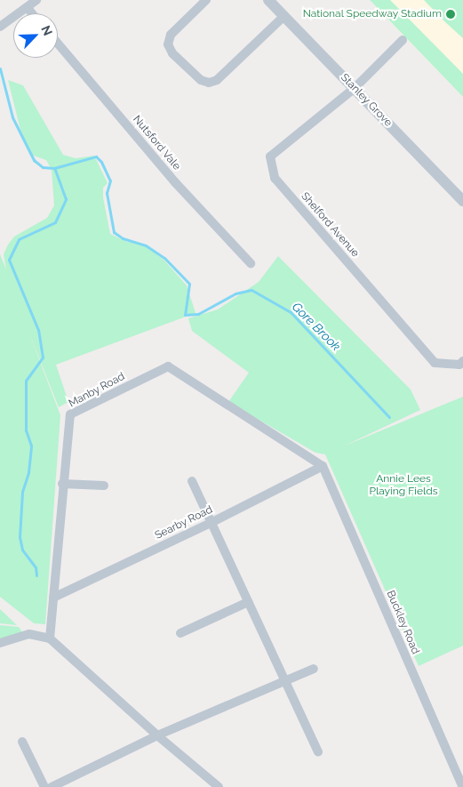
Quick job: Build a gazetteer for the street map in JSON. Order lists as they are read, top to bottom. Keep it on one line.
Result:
{"streets":{"street":["Stanley Grove","Nutsford Vale","Shelford Avenue","Manby Road","Searby Road","Buckley Road"]},"crossings":[["Stanley Grove","Shelford Avenue"],["Manby Road","Searby Road"],["Manby Road","Buckley Road"],["Searby Road","Buckley Road"]],"water":["Gore Brook"],"parks":["Annie Lees Playing Fields"],"places":["National Speedway Stadium"],"north":"top right"}
